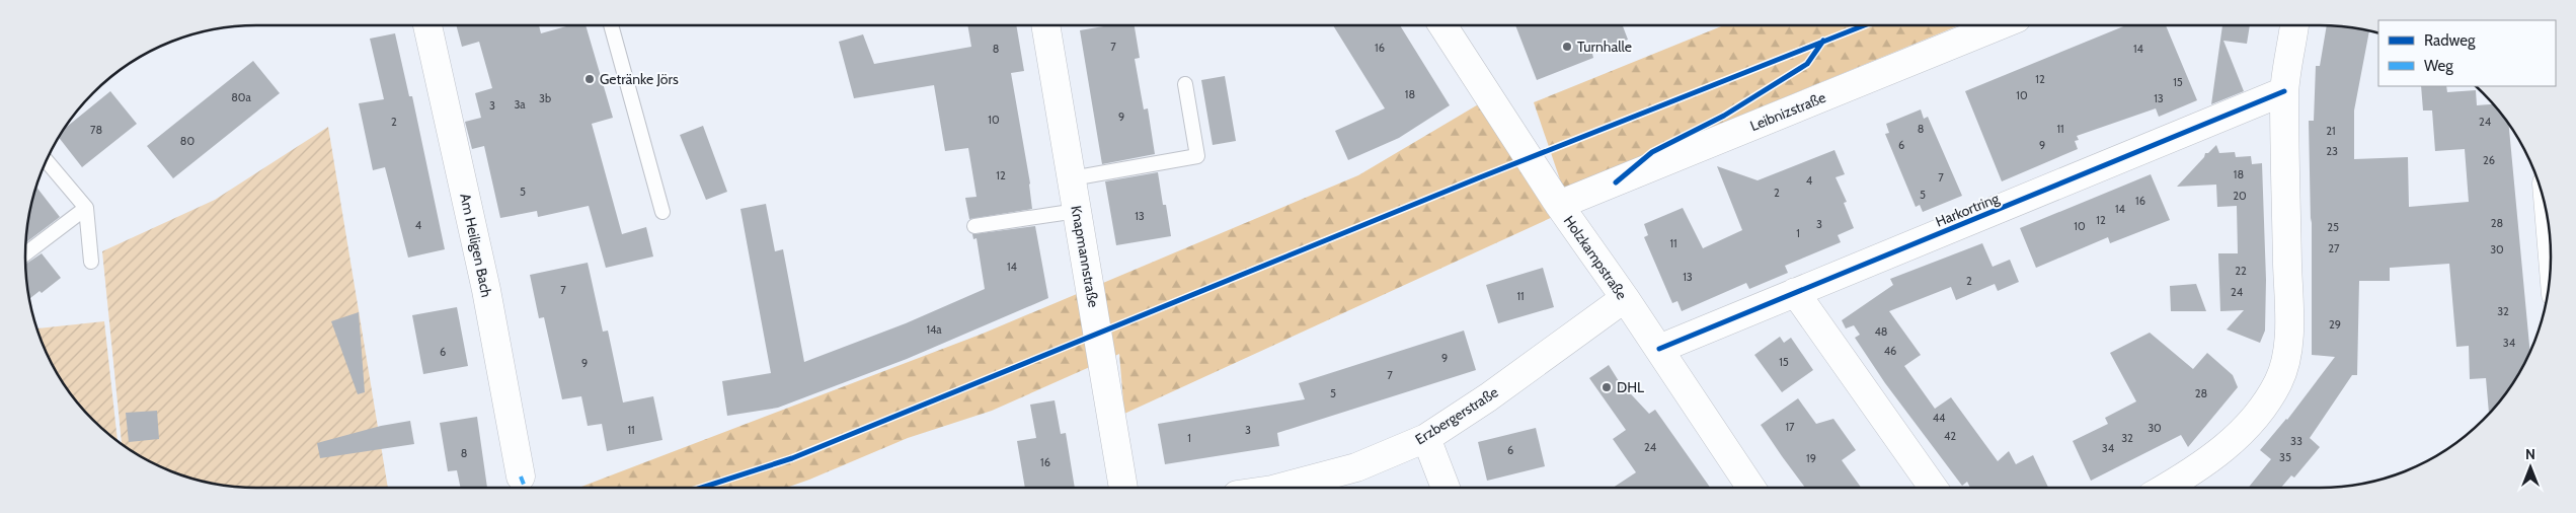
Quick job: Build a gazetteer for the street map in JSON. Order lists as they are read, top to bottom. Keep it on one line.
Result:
{"streets":{"street":["Leibnizstraße","Harkortring","Am Heiligen Bach","Knapmannstraße","Holzkampstraße","Erzbergerstraße"]},"crossings":[["Leibnizstraße","Holzkampstraße"],["Harkortring","Holzkampstraße"],["Holzkampstraße","Erzbergerstraße"]],"places":["Turnhalle","Getränke Jörs","DHL"],"house_numbers":["7","16","8","14","12","15","18","10","80a","3b","13","3a","3","9","10","2","24","8","11","78","21","80","6","9","23","26","18","12","7","4","5","2","5","20","16","14","13","12","28","3","4","10","25","1","11","27","30","14","22","13","2","7","24","11","32","29","14a","48","34","46","6","9","15","9","7","5","28","44","17","30","11","3","42","1","32","33","24","34","6","8","35","19","16"],"legend":["Radweg","Weg"],"north":"top"}
